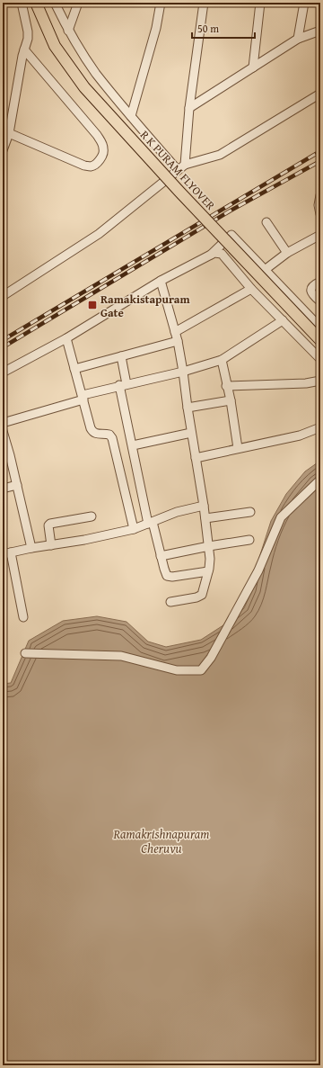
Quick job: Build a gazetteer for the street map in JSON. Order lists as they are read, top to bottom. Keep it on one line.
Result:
{"streets":{"main road":["R K PURAM FLYOVER"]},"water":["Ramakrishnapuram Cheruvu"],"places":{"transit":["Ramakistapuram Gate"]},"scale_bar":"50 m"}
